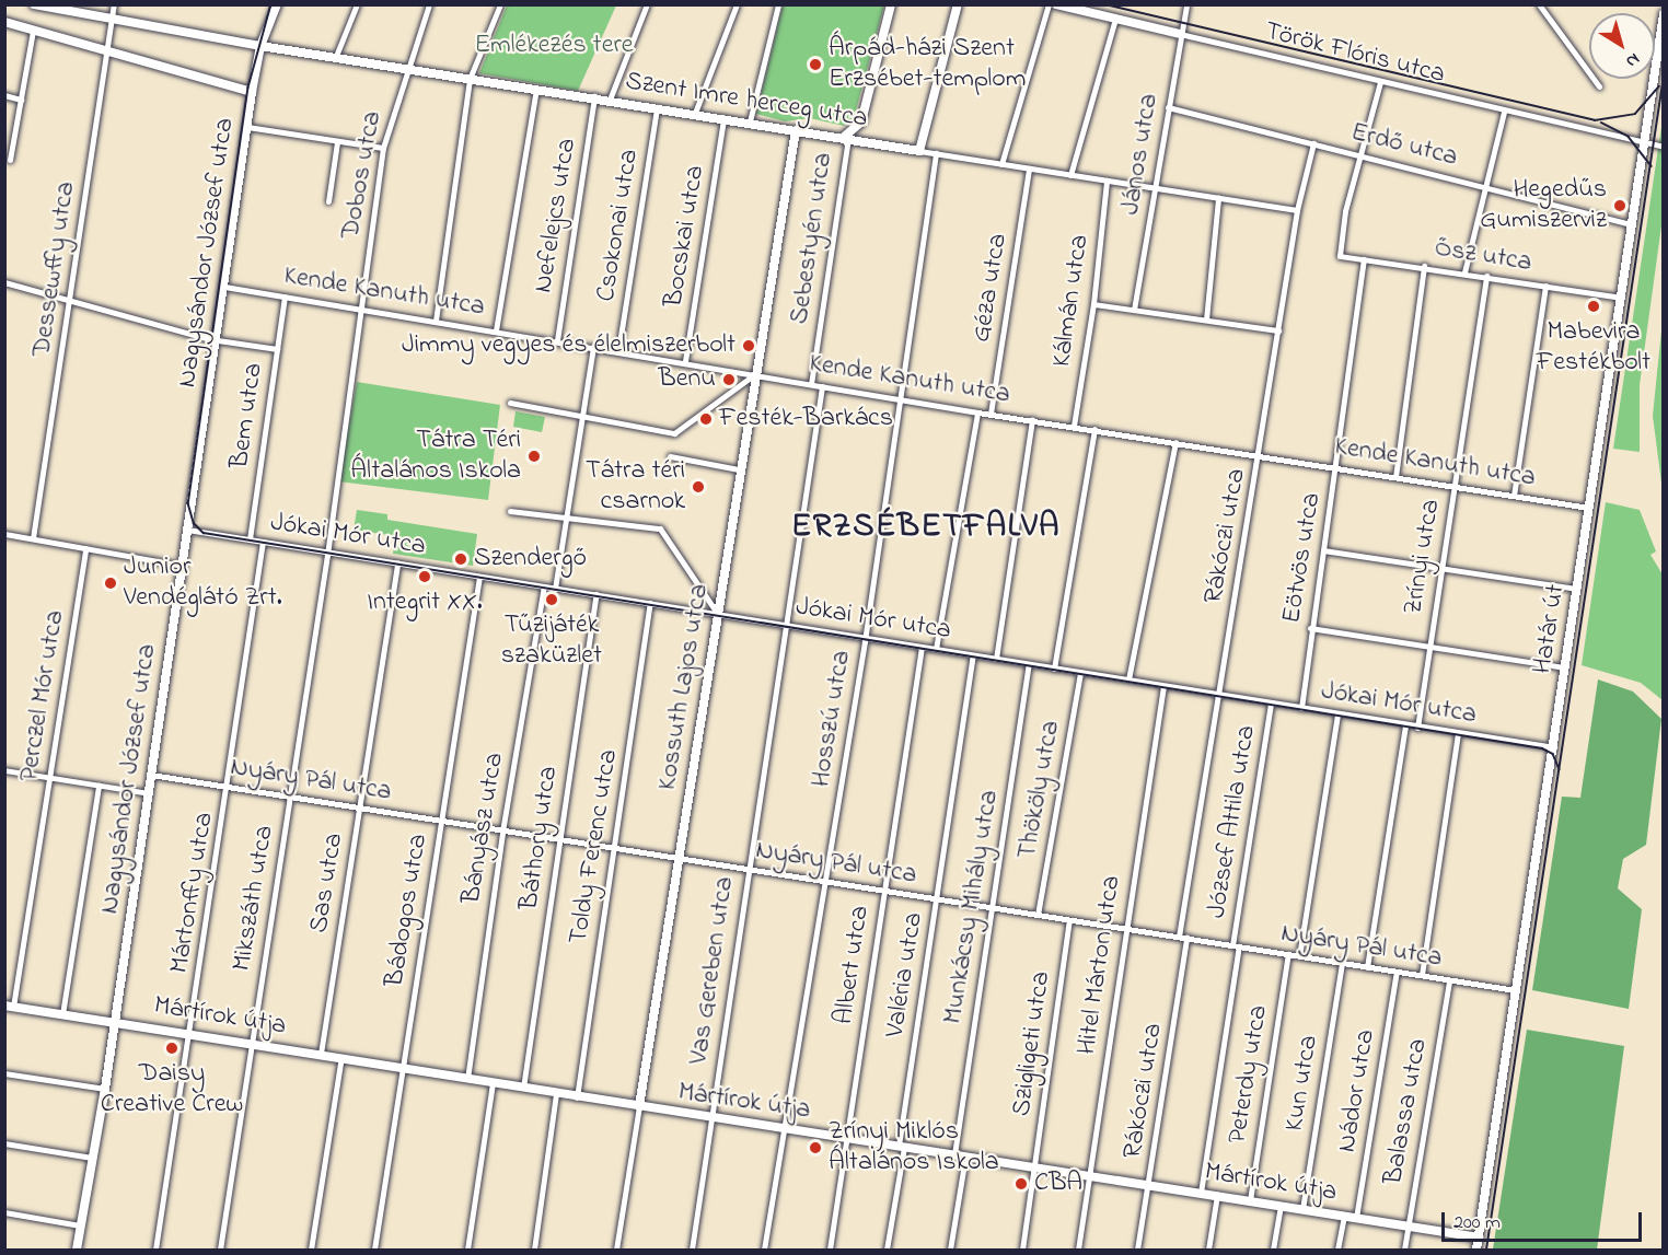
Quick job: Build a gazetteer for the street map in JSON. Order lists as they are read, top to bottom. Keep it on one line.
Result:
{"streets":{"street":["Török Flóris utca","Szent Imre herceg utca","Erdő utca","János utca","Dobos utca","Nefelejcs utca","Csokonai utca","Bocskai utca","Sebestyén utca","Nagysándor József utca","Ősz utca","Dessewffy utca","Géza utca","Kende Kanuth utca","Kálmán utca","Bem utca","Jókai Mór utca","Rákóczi utca","Zrínyi utca","Eötvös utca","Határ út","Kossuth Lajos utca","Perczel Mór utca","Hosszú utca","Nyáry Pál utca","Thököly utca","József Attila utca","Bányász utca","Báthory utca","Toldy Ferenc utca","Sas utca","Mártonffy utca","Mikszáth utca","Munkácsy Mihály utca","Bádogos utca","Albert utca","Hitel Márton utca","Vas Gereben utca","Valéria utca","Mártírok útja","Szigligeti utca","Peterdy utca","Kun utca","Nádor utca","Balassa utca"]},"crossings":[["Török Flóris utca","János utca"],["Török Flóris utca","Határ út"],["Szent Imre herceg utca","János utca"],["Szent Imre herceg utca","Dobos utca"],["Szent Imre herceg utca","Nefelejcs utca"],["Szent Imre herceg utca","Csokonai utca"],["Szent Imre herceg utca","Bocskai utca"],["Szent Imre herceg utca","Sebestyén utca"],["Szent Imre herceg utca","Nagysándor József utca"],["Szent Imre herceg utca","Dessewffy utca"],["Szent Imre herceg utca","Géza utca"],["Szent Imre herceg utca","Kálmán utca"],["Szent Imre herceg utca","Rákóczi utca"],["Szent Imre herceg utca","Kossuth Lajos utca"],["Szent Imre herceg utca","Hosszú utca"],["Erdő utca","János utca"],["Erdő utca","Ősz utca"],["Erdő utca","Rákóczi utca"],["Erdő utca","Határ út"],["Dobos utca","Kende Kanuth utca"],["Dobos utca","Jókai Mór utca"],["Dobos utca","Mikszáth utca"],["Nefelejcs utca","Kende Kanuth utca"],["Csokonai utca","Kende Kanuth utca"],["Bocskai utca","Kende Kanuth utca"],["Sebestyén utca","Kende Kanuth utca"],["Nagysándor József utca","Kende Kanuth utca"],["Nagysándor József utca","Jókai Mór utca"],["Nagysándor József utca","Nyáry Pál utca"],["Nagysándor József utca","Mártírok útja"],["Ősz utca","Zrínyi utca"],["Ősz utca","Eötvös utca"],["Ősz utca","Határ út"],["Géza utca","Kende Kanuth utca"],["Kende Kanuth utca","Kálmán utca"],["Kende Kanuth utca","Bem utca"],["Kende Kanuth utca","Rákóczi utca"],["Kende Kanuth utca","Zrínyi utca"],["Kende Kanuth utca","Eötvös utca"],["Kende Kanuth utca","Határ út"],["Kende Kanuth utca","Kossuth Lajos utca"],["Kende Kanuth utca","Hosszú utca"],["Kende Kanuth utca","Vas Gereben utca"],["Bem utca","Jókai Mór utca"],["Jókai Mór utca","Rákóczi utca"],["Jókai Mór utca","Zrínyi utca"],["Jókai Mór utca","Eötvös utca"],["Jókai Mór utca","Határ út"],["Jókai Mór utca","Kossuth Lajos utca"],["Jókai Mór utca","Hosszú utca"],["Jókai Mór utca","Thököly utca"],["Jókai Mór utca","József Attila utca"],["Jókai Mór utca","Bányász utca"],["Jókai Mór utca","Báthory utca"],["Jókai Mór utca","Toldy Ferenc utca"],["Jókai Mór utca","Sas utca"],["Jókai Mór utca","Mártonffy utca"],["Jókai Mór utca","Mikszáth utca"],["Jókai Mór utca","Munkácsy Mihály utca"],["Jókai Mór utca","Bádogos utca"],["Jókai Mór utca","Albert utca"],["Jókai Mór utca","Hitel Márton utca"],["Jókai Mór utca","Vas Gereben utca"],["Jókai Mór utca","Valéria utca"],["Rákóczi utca","Nyáry Pál utca"],["Rákóczi utca","Mártírok útja"],["Határ út","Nyáry Pál utca"],["Határ út","Mártírok útja"],["Kossuth Lajos utca","Nyáry Pál utca"],["Kossuth Lajos utca","Mártírok útja"],["Perczel Mór utca","Mártírok útja"],["Hosszú utca","Nyáry Pál utca"],["Hosszú utca","Mártírok útja"],["Nyáry Pál utca","Thököly utca"],["Nyáry Pál utca","József Attila utca"],["Nyáry Pál utca","Bányász utca"],["Nyáry Pál utca","Báthory utca"],["Nyáry Pál utca","Toldy Ferenc utca"],["Nyáry Pál utca","Sas utca"],["Nyáry Pál utca","Mártonffy utca"],["Nyáry Pál utca","Mikszáth utca"],["Nyáry Pál utca","Munkácsy Mihály utca"],["Nyáry Pál utca","Bádogos utca"],["Nyáry Pál utca","Albert utca"],["Nyáry Pál utca","Hitel Márton utca"],["Nyáry Pál utca","Vas Gereben utca"],["Nyáry Pál utca","Valéria utca"],["Nyáry Pál utca","Szigligeti utca"],["Nyáry Pál utca","Peterdy utca"],["Nyáry Pál utca","Kun utca"],["Nyáry Pál utca","Nádor utca"],["Nyáry Pál utca","Balassa utca"],["József Attila utca","Mártírok útja"],["Bányász utca","Mártírok útja"],["Báthory utca","Mártírok útja"],["Toldy Ferenc utca","Mártírok útja"],["Sas utca","Mártírok útja"],["Mártonffy utca","Mártírok útja"],["Mikszáth utca","Mártírok útja"],["Munkácsy Mihály utca","Mártírok útja"],["Bádogos utca","Mártírok útja"],["Albert utca","Mártírok útja"],["Hitel Márton utca","Mártírok útja"],["Vas Gereben utca","Mártírok útja"],["Valéria utca","Mártírok útja"],["Mártírok útja","Szigligeti utca"],["Mártírok útja","Peterdy utca"],["Mártírok útja","Kun utca"],["Mártírok útja","Nádor utca"],["Mártírok útja","Balassa utca"]],"districts":["ERZSÉBETFALVA"],"parks":["Emlékezés tere"],"places":["Árpád-házi Szent Erzsébet-templom","Hegedűs Gumiszerviz","Mabevira Festékbolt","Jimmy vegyes és élelmiszerbolt","Benu","Festék-Barkács","Tátra Téri Általános Iskola","Tátra téri csarnok","Szendergő","Integrit XX.","Junior Vendéglátó Zrt.","Tűzijáték szaküzlet","Daisy Creative Crew","Zrínyi Miklós Általános Iskola","CBA"],"scale_bar":"200 m","north":"bottom right"}
